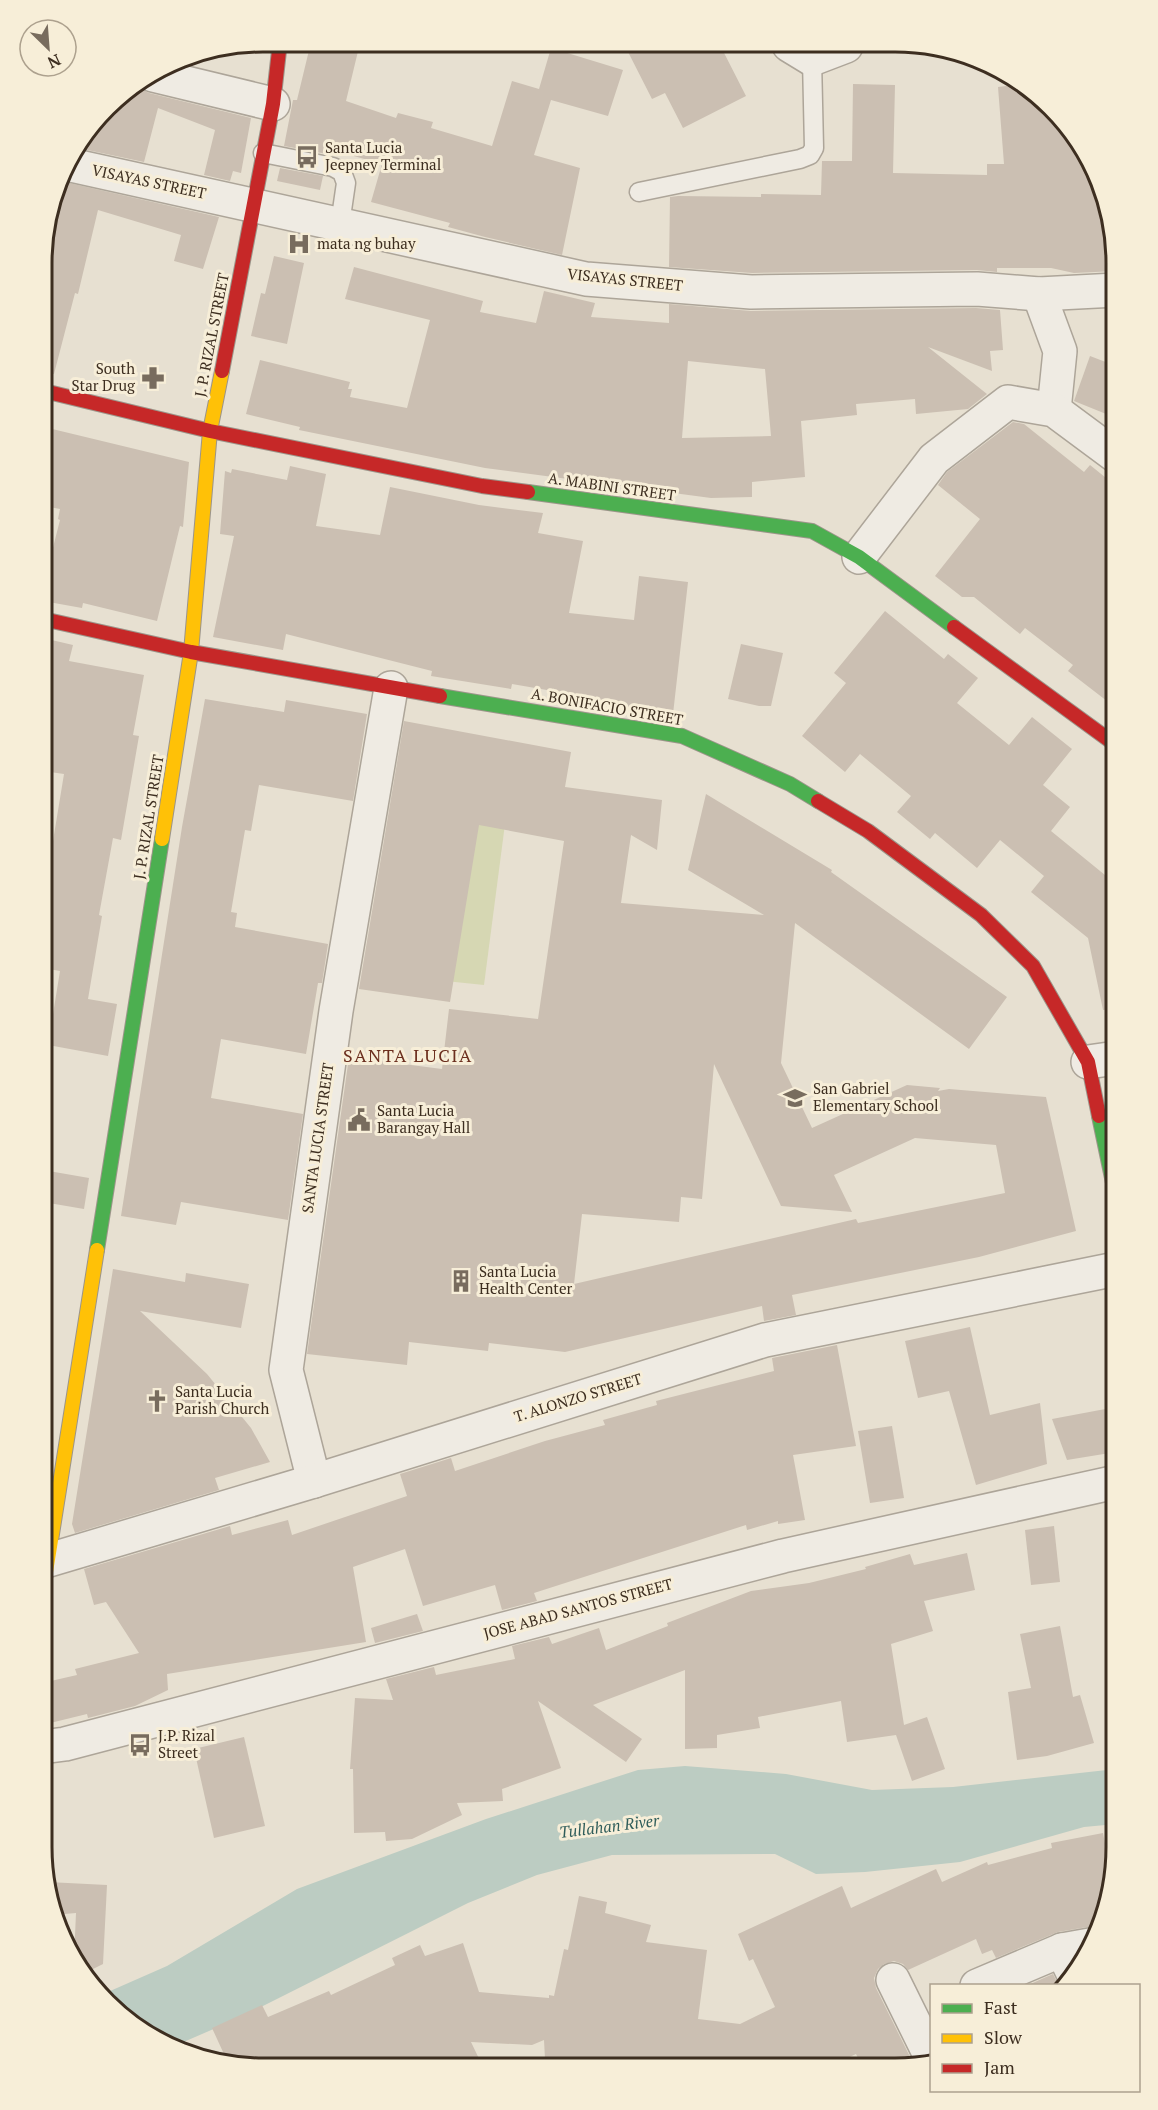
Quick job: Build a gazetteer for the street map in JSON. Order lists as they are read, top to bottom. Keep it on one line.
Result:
{"streets":{"street":["VISAYAS STREET","J. P. RIZAL STREET","A. MABINI STREET","A. BONIFACIO STREET","SANTA LUCIA STREET","T. ALONZO STREET","JOSE ABAD SANTOS STREET"]},"crossings":[["VISAYAS STREET","J. P. RIZAL STREET"],["J. P. RIZAL STREET","A. MABINI STREET"],["J. P. RIZAL STREET","A. BONIFACIO STREET"],["A. BONIFACIO STREET","SANTA LUCIA STREET"],["SANTA LUCIA STREET","T. ALONZO STREET"]],"districts":["SANTA LUCIA"],"water":["Tullahan River"],"places":{"bus stop":["Santa Lucia Jeepney Terminal","J.P. Rizal Street"],"hospital":["mata ng buhay"],"pharmacy":["South Star Drug"],"school or university":["San Gabriel Elementary School"],"public building":["Santa Lucia Barangay Hall"],"building":["Santa Lucia Health Center"],"church":["Santa Lucia Parish Church"]},"legend":["Fast","Slow","Jam"],"north":"bottom right"}
